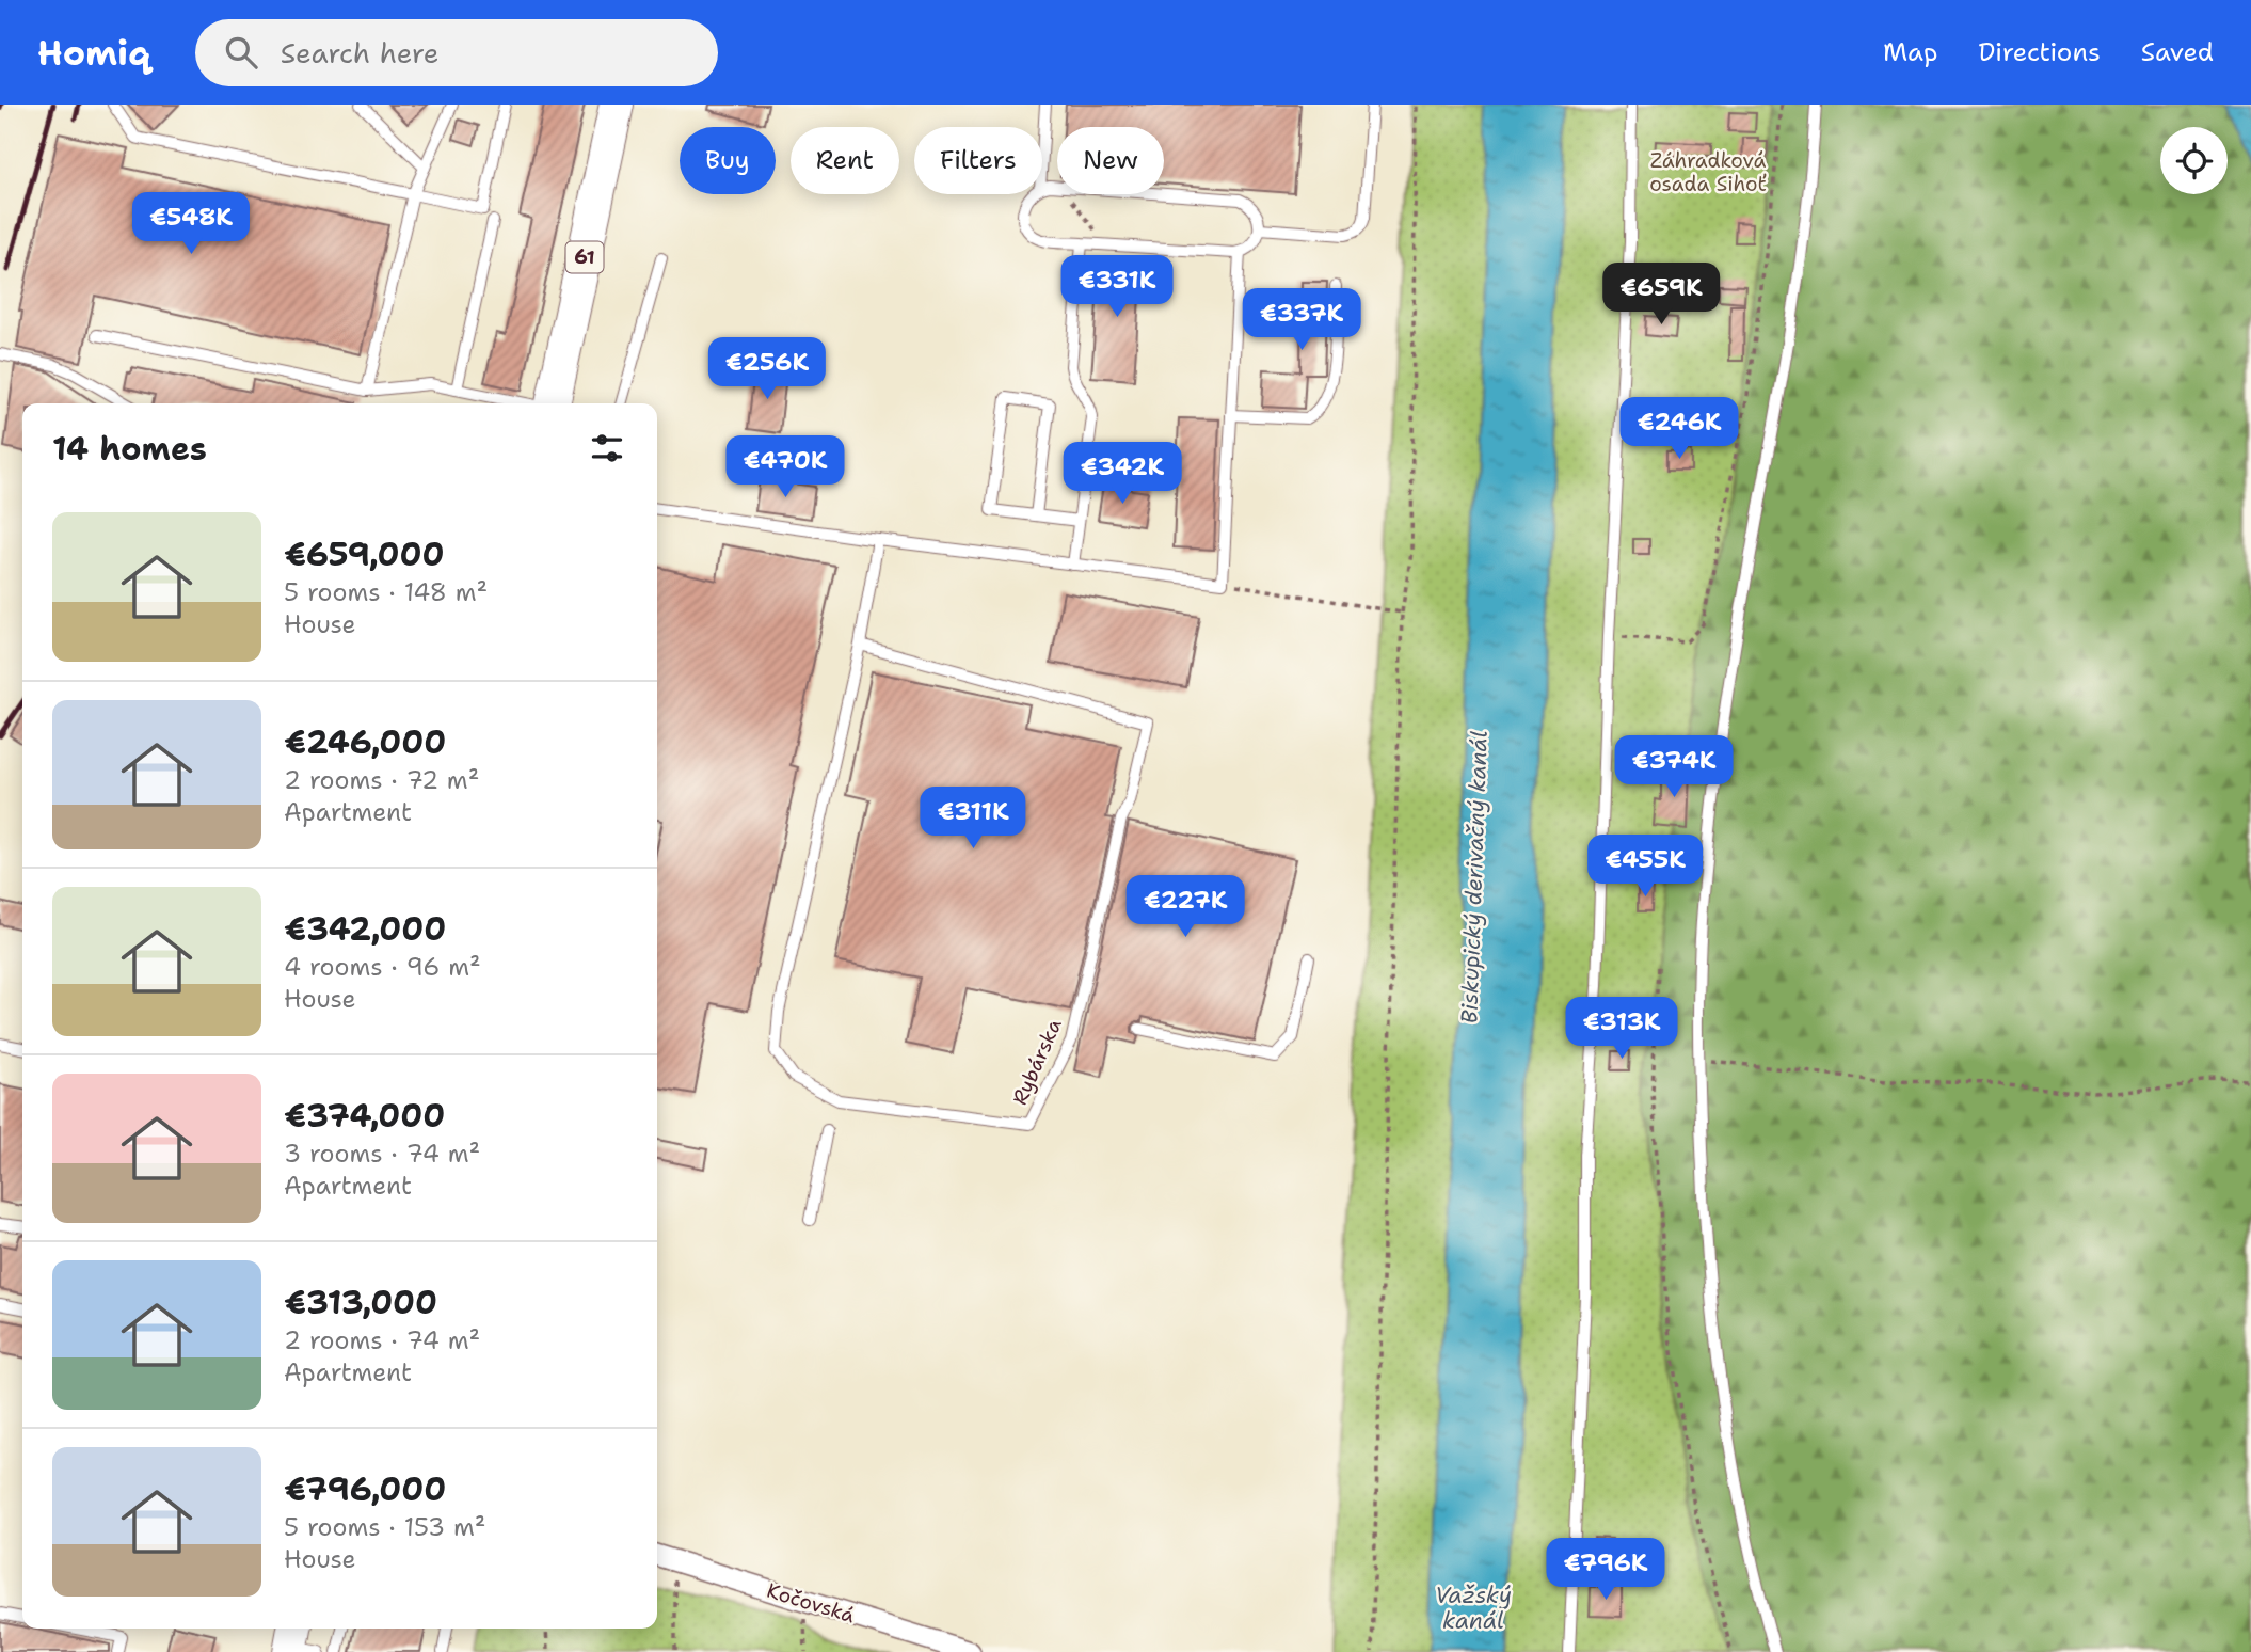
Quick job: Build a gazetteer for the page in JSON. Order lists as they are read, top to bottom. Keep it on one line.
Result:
{"streets":{"main road":["61"],"street":["Kočovská"],"lane":["Rybárska"]},"water":["Biskupický derivačný kanál","Važský kanál"],"parks":["Záhradková osada Sihoť"],"page":{"header":"Homiq","search":"Search here","nav":["Map","Directions","Saved"],"chip":["Buy","Rent","Filters","New"],"price":["€548K","€331K","€659K","€337K","€256K","€246K","€470K","€342K","€374K","€311K","€455K","€227K","€313K","€796K"],"heading":"14 homes","list":[{"name":"€659,000","note":"5 rooms · 148 m² · House"},{"name":"€246,000","note":"2 rooms · 72 m² · Apartment"},{"name":"€342,000","note":"4 rooms · 96 m² · House"},{"name":"€374,000","note":"3 rooms · 74 m² · Apartment"},{"name":"€313,000","note":"2 rooms · 74 m² · Apartment"},{"name":"€796,000","note":"5 rooms · 153 m² · House"}]}}
